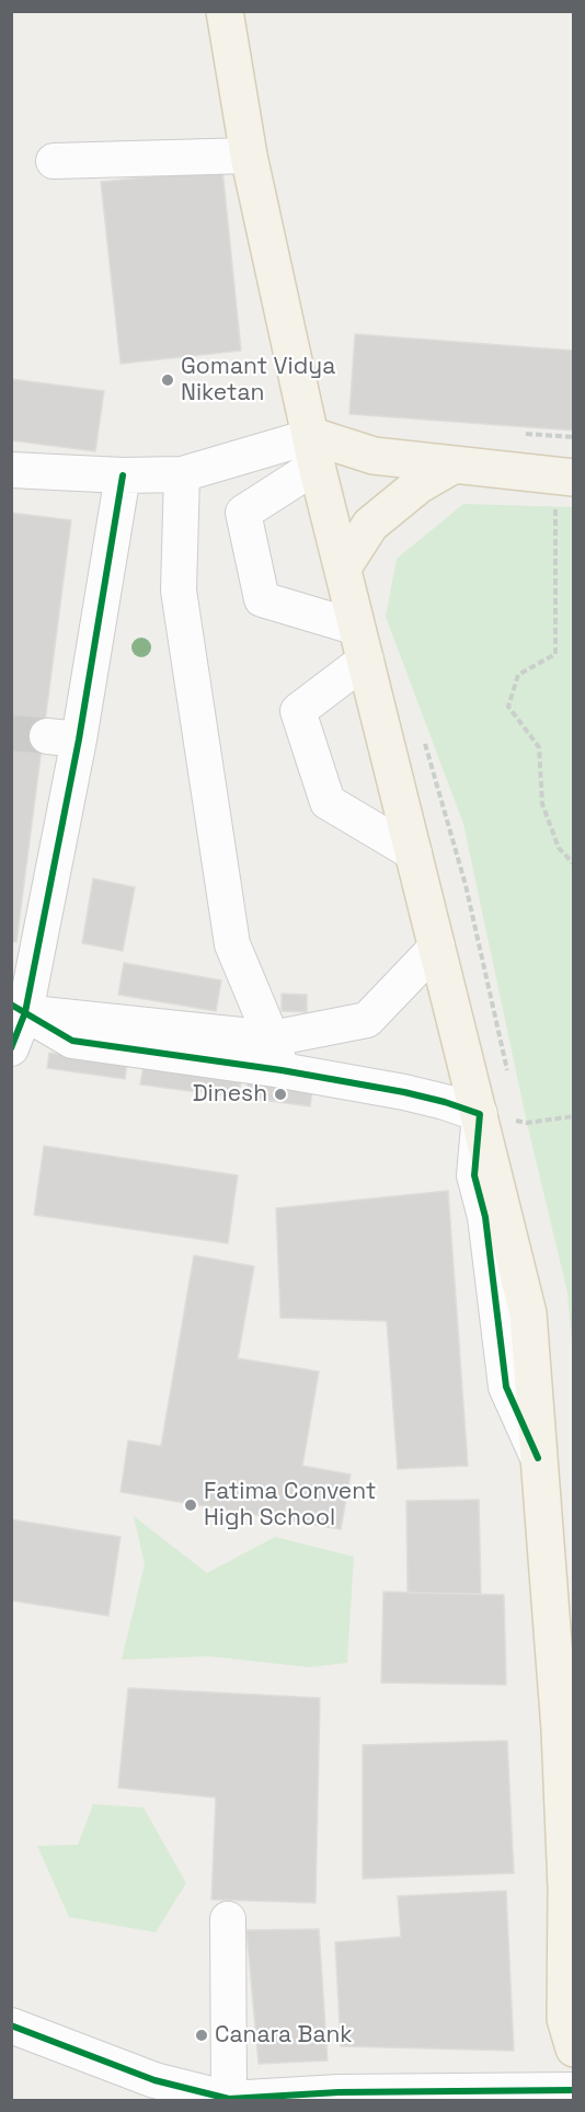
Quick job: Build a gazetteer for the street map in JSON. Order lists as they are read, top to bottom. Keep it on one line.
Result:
{"places":["Gomant Vidya Niketan","Dinesh","Fatima Convent High School","Canara Bank"]}
